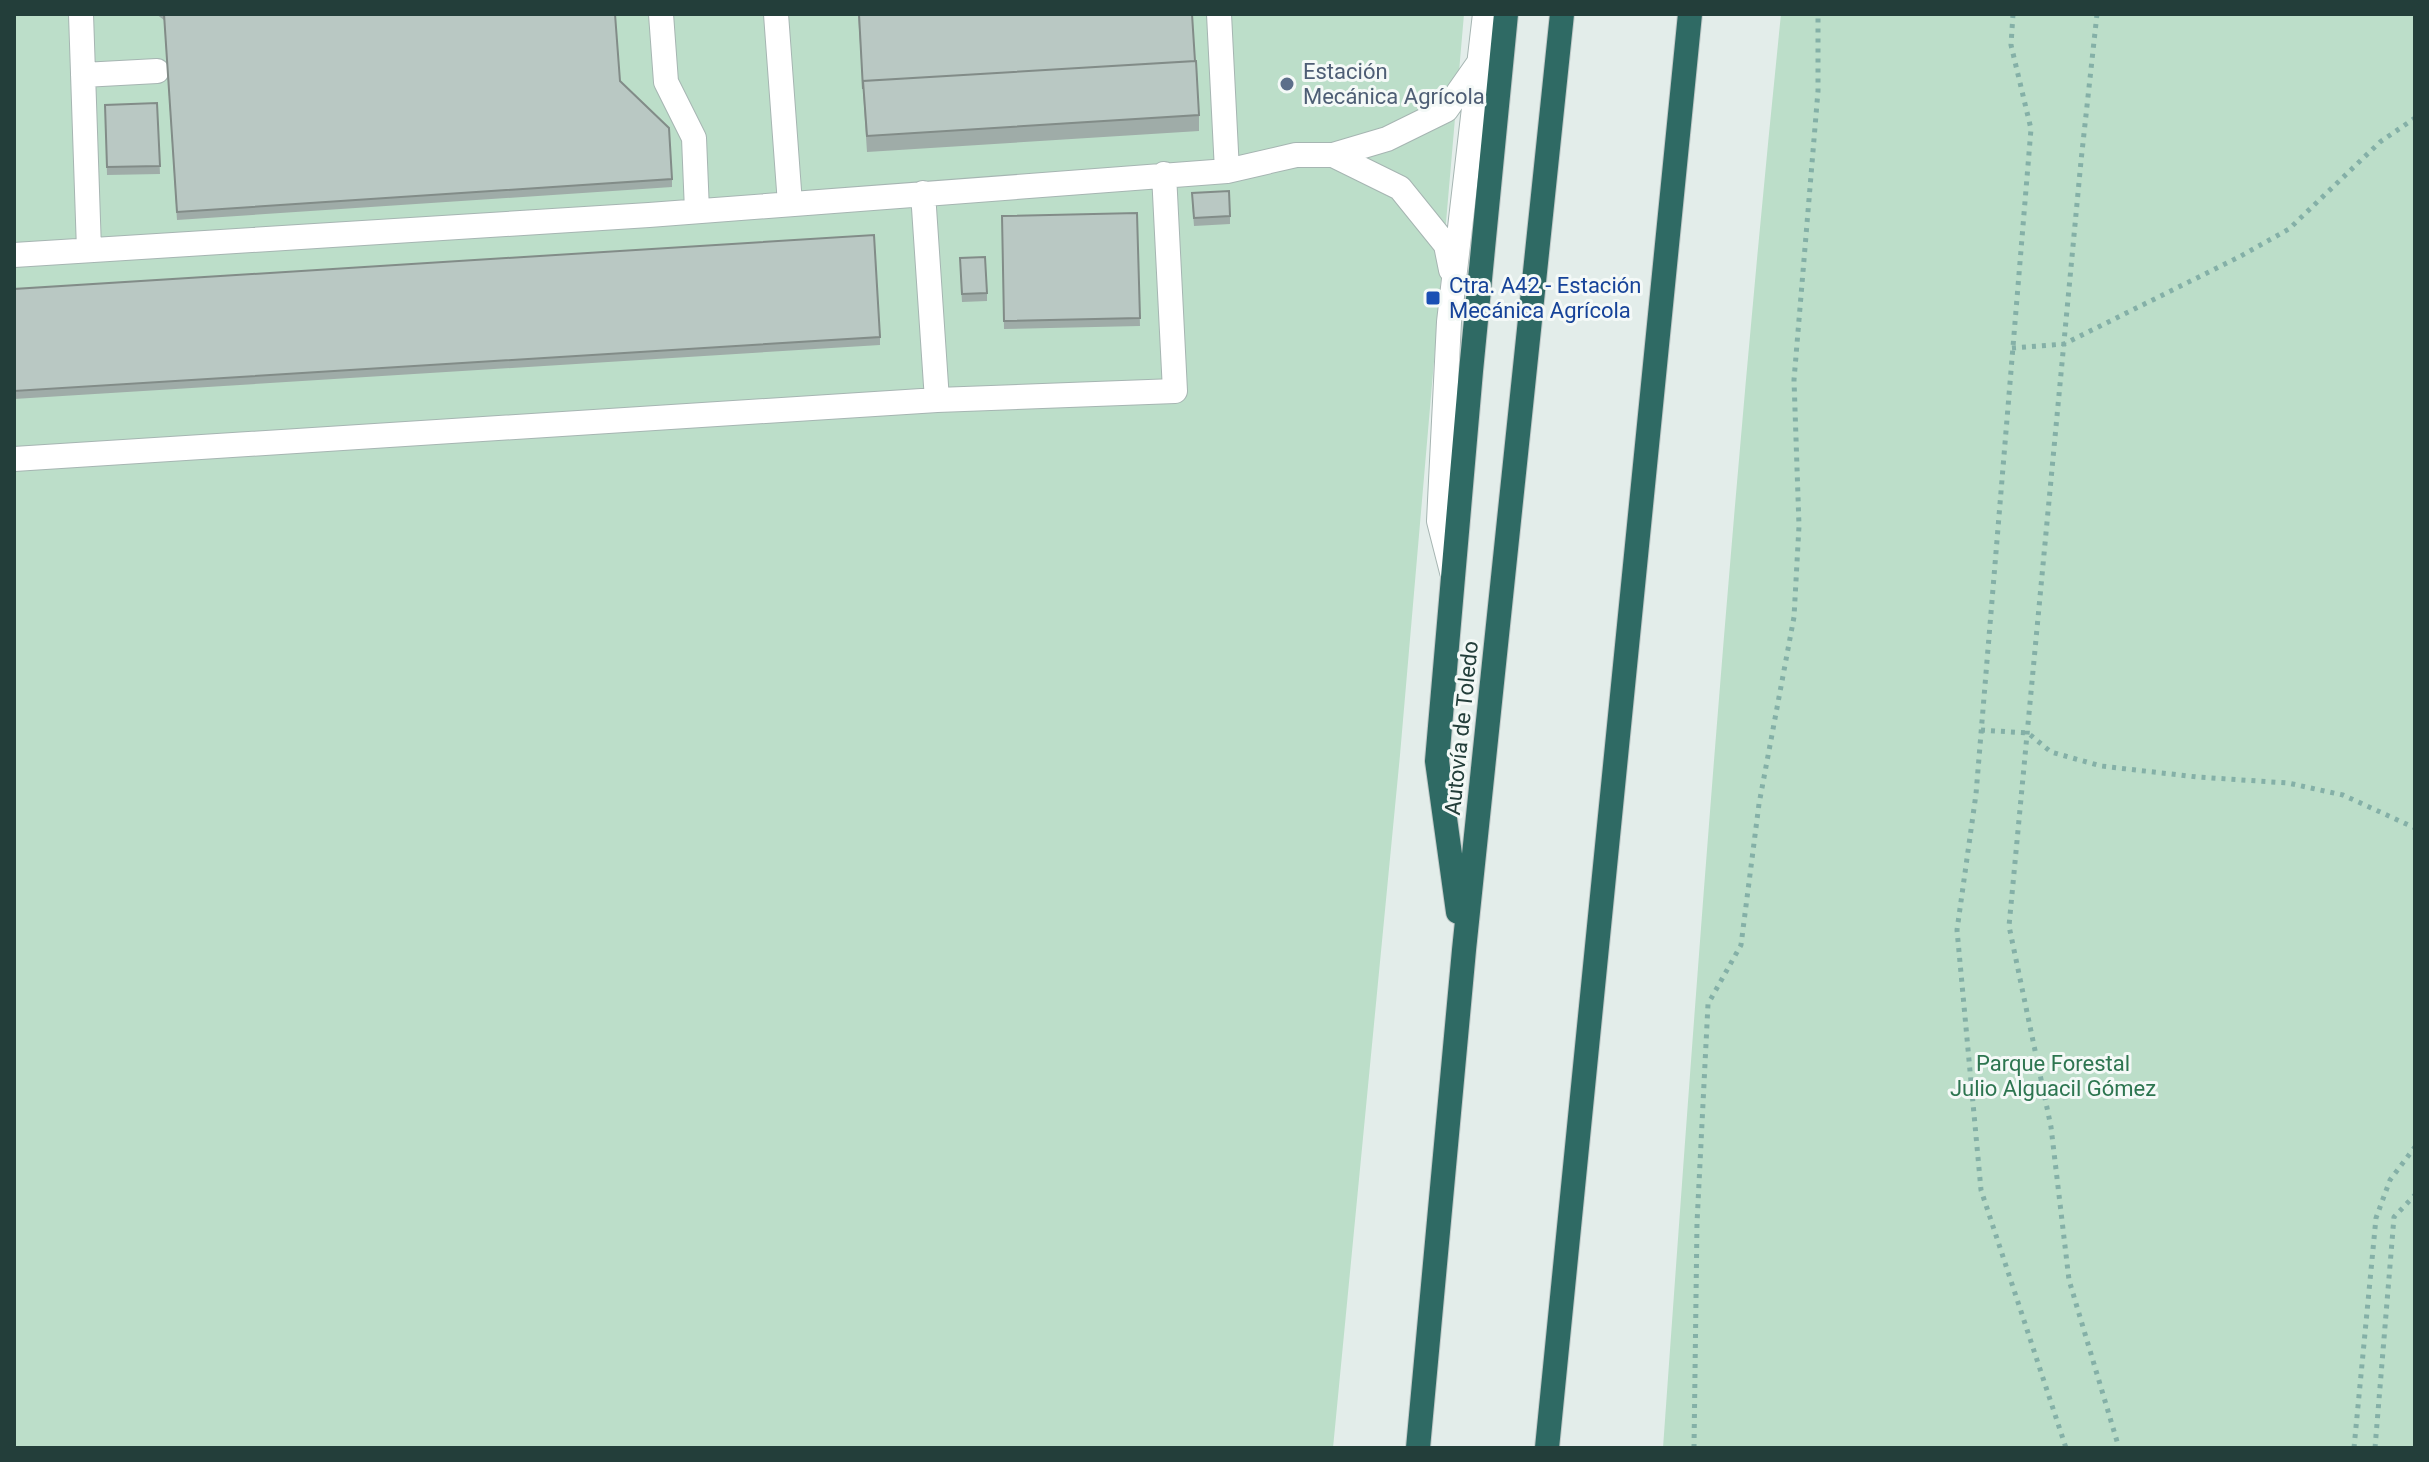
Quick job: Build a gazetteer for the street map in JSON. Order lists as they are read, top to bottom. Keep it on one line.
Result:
{"streets":{"highway":["Autovía de Toledo"]},"parks":["Parque Forestal Julio Alguacil Gómez"],"places":{"other":["Estación Mecánica Agrícola"],"transit":["Ctra. A42 - Estación Mecánica Agrícola"]}}
